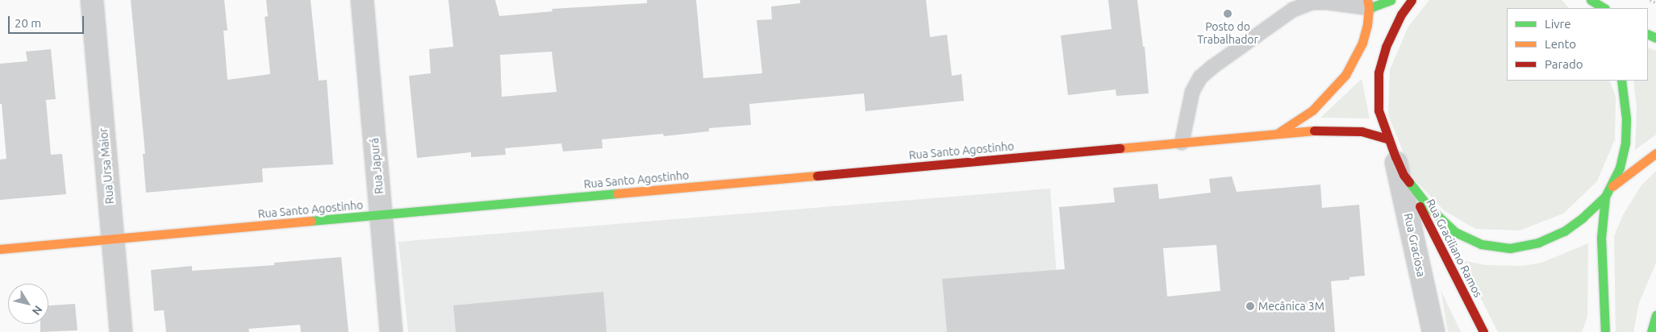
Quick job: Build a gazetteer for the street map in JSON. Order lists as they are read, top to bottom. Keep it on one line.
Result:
{"streets":{"main road":["Rua Santo Agostinho","Rua Graciliano Ramos"],"street":["Rua Ursa Maior","Rua Japurá","Rua Graciosa"]},"crossings":[["Rua Santo Agostinho","Rua Ursa Maior"],["Rua Santo Agostinho","Rua Japurá"],["Rua Santo Agostinho","Rua Graciosa"],["Rua Santo Agostinho","Rua Graciliano Ramos"],["Rua Graciosa","Rua Graciliano Ramos"]],"places":["Posto do Trabalhador","Mecânica 3M"],"legend":["Livre","Lento","Parado"],"scale_bar":"20 m","north":"bottom right"}
